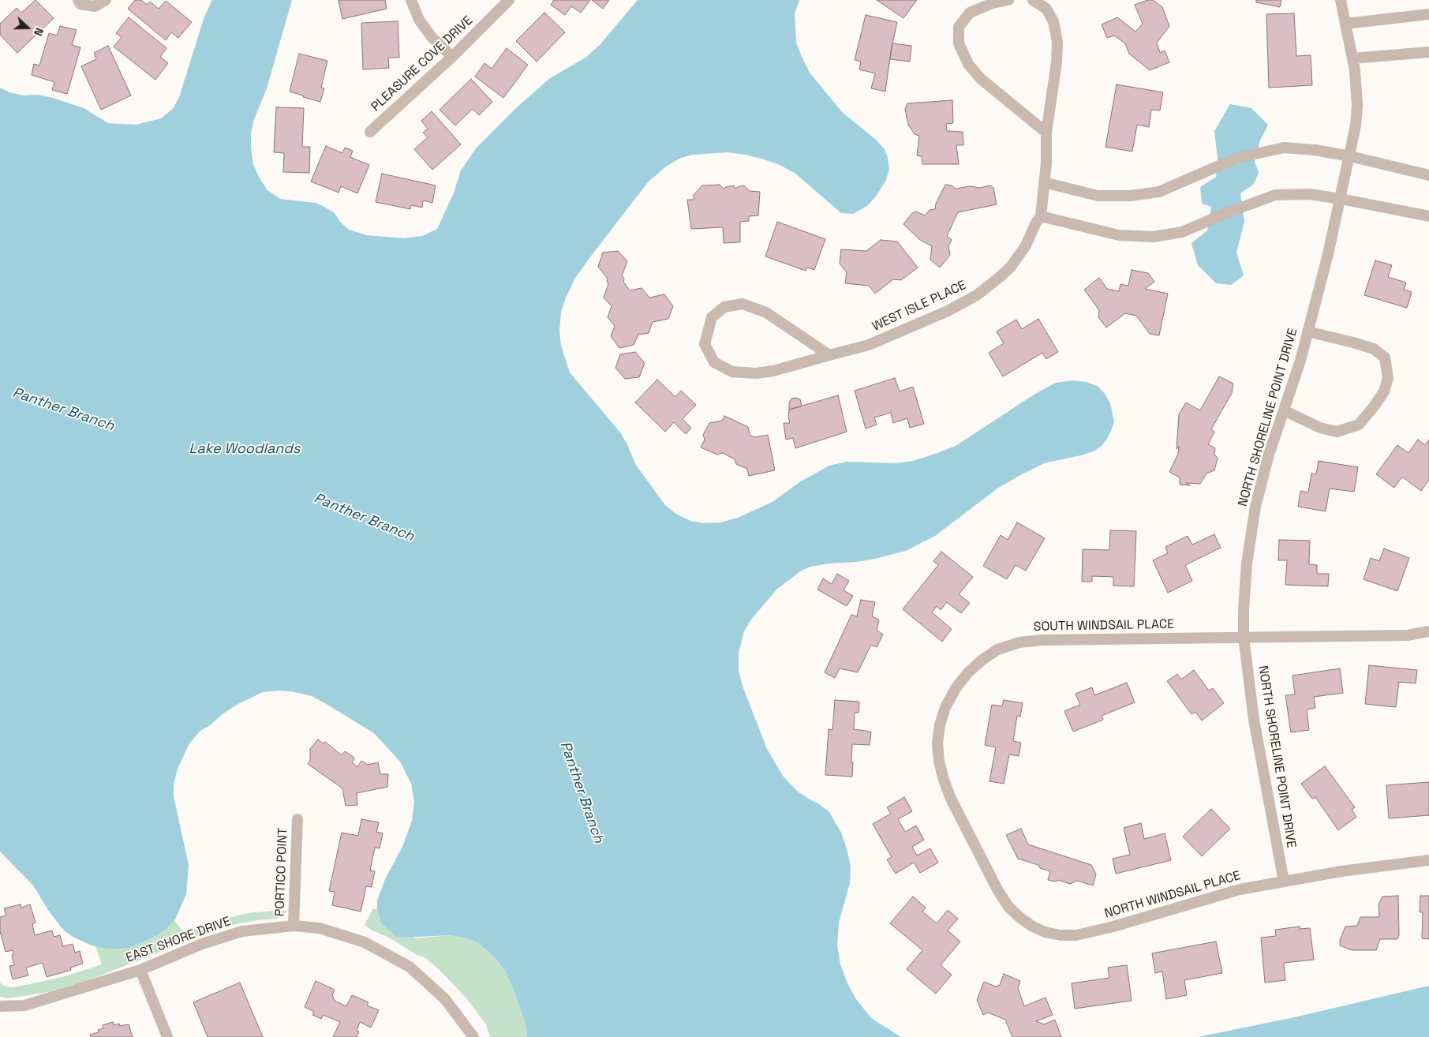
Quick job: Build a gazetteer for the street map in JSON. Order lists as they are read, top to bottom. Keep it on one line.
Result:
{"streets":{"street":["PLEASURE COVE DRIVE","WEST ISLE PLACE","NORTH SHORELINE POINT DRIVE","SOUTH WINDSAIL PLACE","PORTICO POINT","NORTH WINDSAIL PLACE","EAST SHORE DRIVE"]},"crossings":[["NORTH SHORELINE POINT DRIVE","SOUTH WINDSAIL PLACE"],["NORTH SHORELINE POINT DRIVE","NORTH WINDSAIL PLACE"],["SOUTH WINDSAIL PLACE","NORTH WINDSAIL PLACE"],["PORTICO POINT","EAST SHORE DRIVE"]],"water":["Panther Branch","Lake Woodlands"],"north":"right"}
